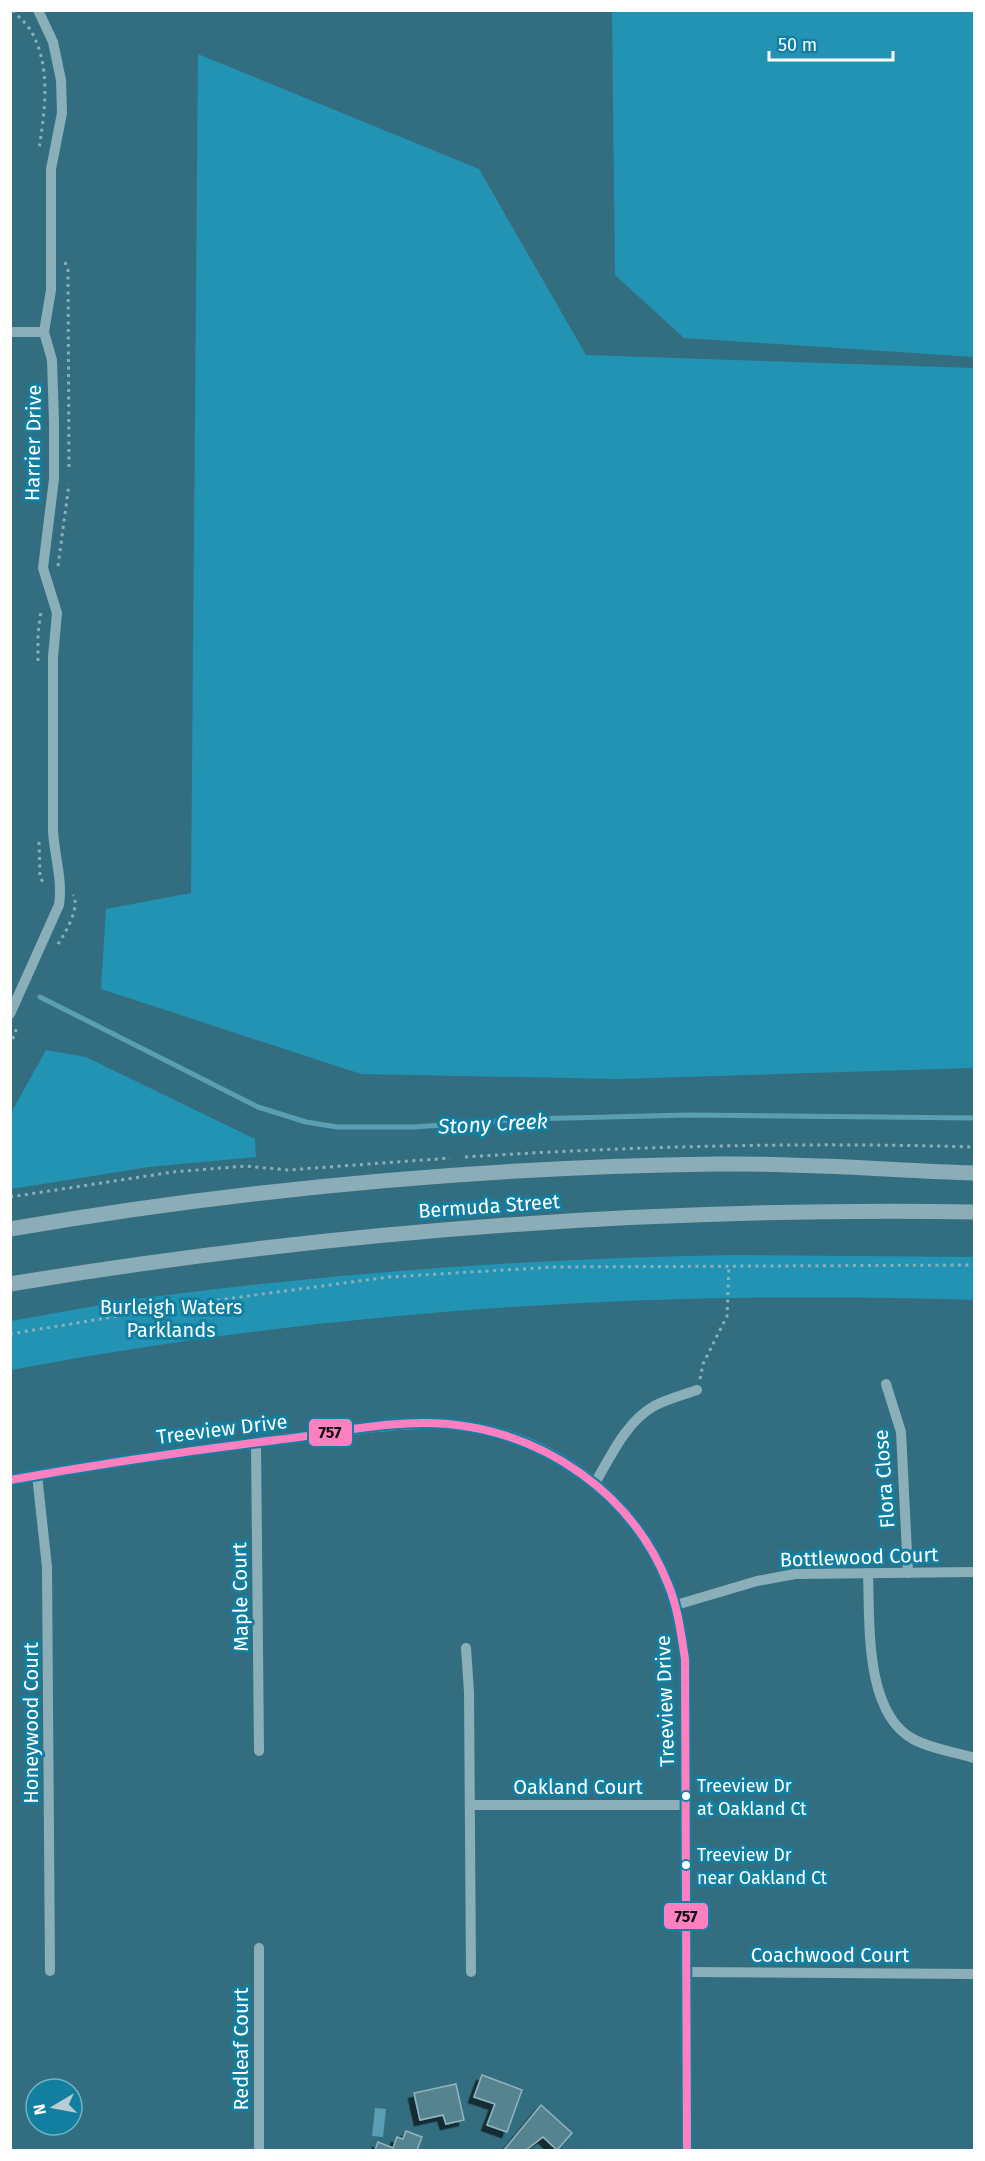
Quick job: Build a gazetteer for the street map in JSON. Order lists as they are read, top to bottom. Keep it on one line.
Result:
{"streets":{"main road":["Bermuda Street"],"street":["Harrier Drive","Treeview Drive","Flora Close","Bottlewood Court","Maple Court","Honeywood Court","Oakland Court","Coachwood Court","Redleaf Court"]},"crossings":[["Treeview Drive","Bottlewood Court"],["Treeview Drive","Maple Court"],["Treeview Drive","Honeywood Court"],["Treeview Drive","Oakland Court"],["Treeview Drive","Coachwood Court"],["Flora Close","Bottlewood Court"]],"water":["Stony Creek"],"parks":["Burleigh Waters Parklands"],"places":["Treeview Dr at Oakland Ct","Treeview Dr near Oakland Ct"],"lines":["transit line 757"],"scale_bar":"50 m","north":"left"}
